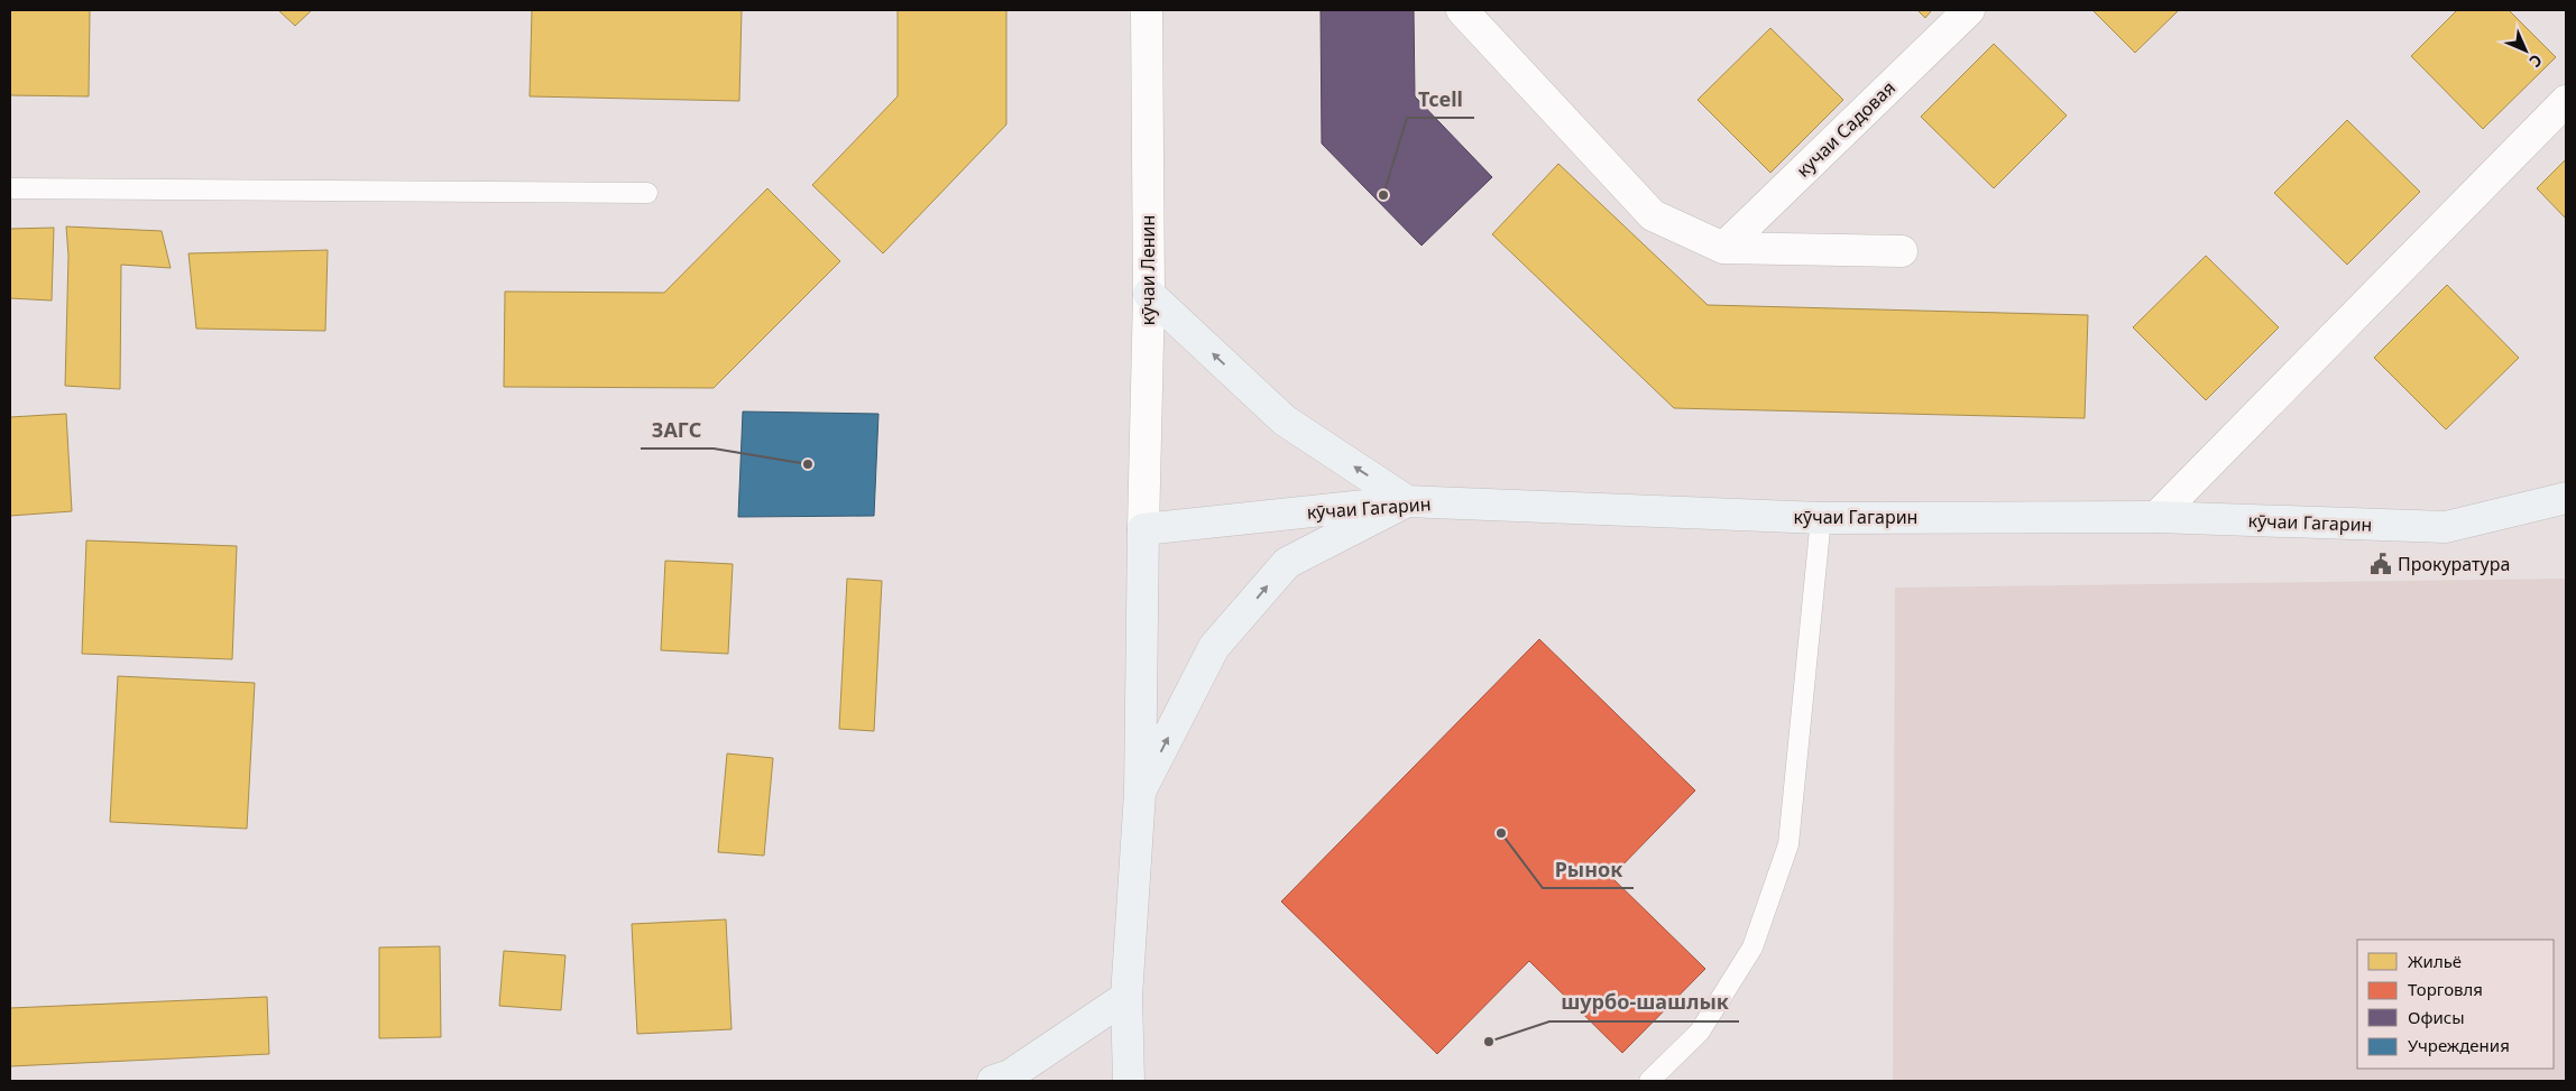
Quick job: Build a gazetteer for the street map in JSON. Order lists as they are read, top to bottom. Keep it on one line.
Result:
{"streets":{"main road":["кӯчаи Гагарин"],"street":["кучаи Садовая","кӯчаи Ленин"]},"crossings":[["кӯчаи Ленин","кӯчаи Гагарин"]],"places":{"other":["Tcell","ЗАГС","Рынок","шурбо-шашлык"],"public building":["Прокуратура"]},"legend":["Жильё","Торговля","Офисы","Учреждения"],"north":"bottom right"}
